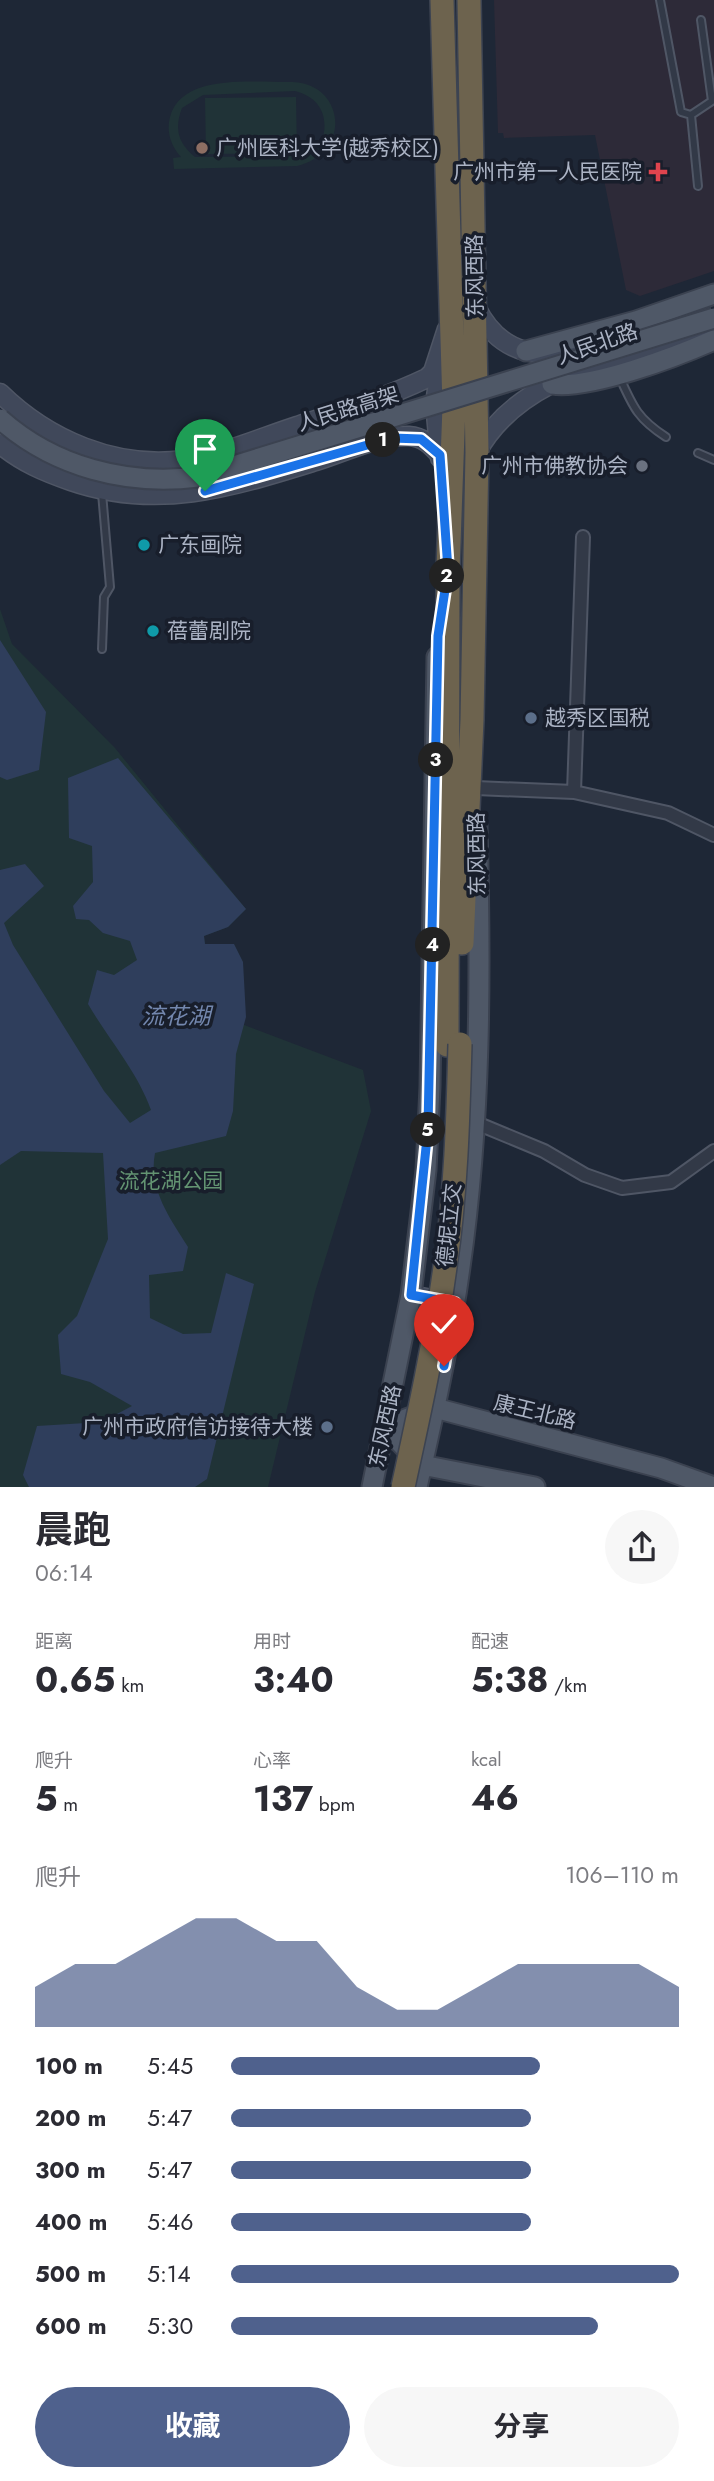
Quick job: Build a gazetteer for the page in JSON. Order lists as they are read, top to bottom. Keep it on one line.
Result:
{"streets":{"highway":["东风西路","德坭立交"],"main road":["人民北路","人民路高架","康王北路"]},"crossings":[["东风西路","人民北路"],["东风西路","德坭立交"],["东风西路","康王北路"]],"water":["流花湖"],"parks":["流花湖公园"],"places":{"other":["广州医科大学(越秀校区)","广州市佛教协会","广东画院","蓓蕾剧院","越秀区国税","广州市政府信访接待大楼"],"health":["广州市第一人民医院"]},"page":{"pins":["1","2","3","4","5"],"heading":["晨跑","06:14"],"stats":[["距离","0.65 km"],["用时","3:40"],["配速","5:38 /km"],["爬升","5 m"],["心率","137 bpm"],["kcal","46"]],"chart":["爬升","106–110 m"],"list":[{"name":"100 m","note":"5:45"},{"name":"200 m","note":"5:47"},{"name":"300 m","note":"5:47"},{"name":"400 m","note":"5:46"},{"name":"500 m","note":"5:14"},{"name":"600 m","note":"5:30"}],"buttons":["收藏","分享"]}}
